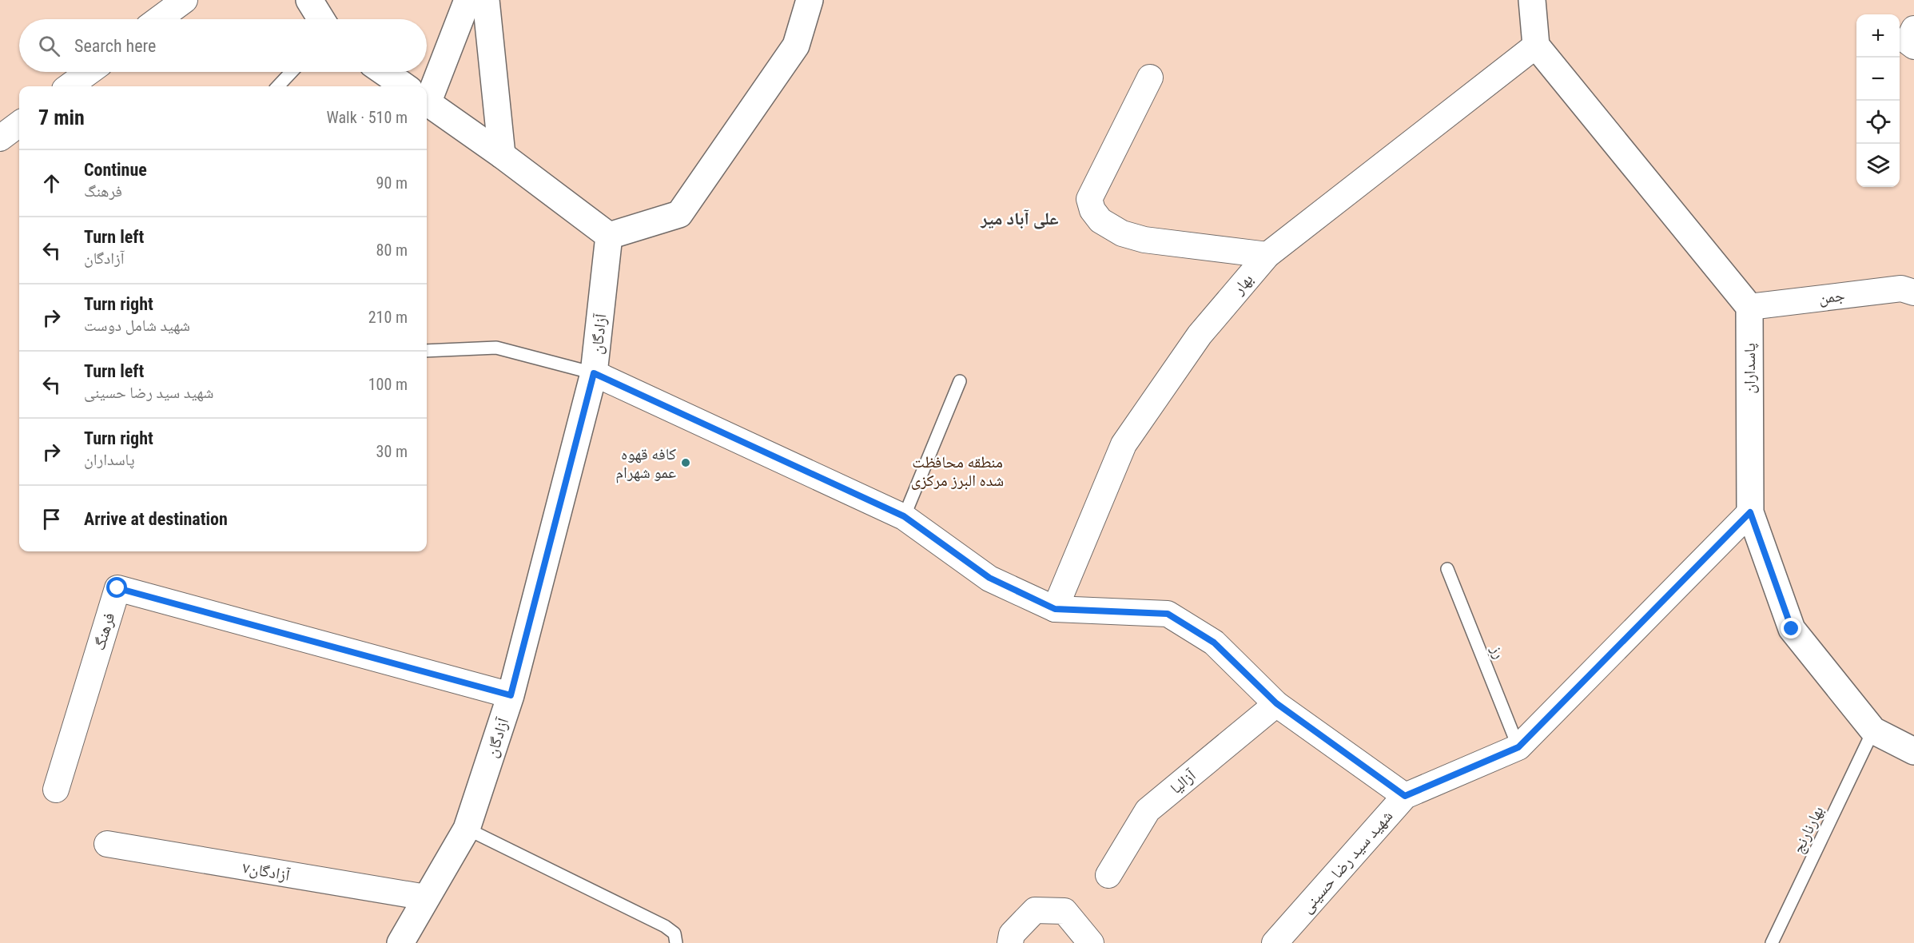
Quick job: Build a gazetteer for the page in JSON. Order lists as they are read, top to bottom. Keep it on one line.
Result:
{"streets":{"street":["بهار","جمن","آزادگان","پاسداران","فرهنگ","آزالیا","شهید سید رضا حسینی","آزادگان۷"],"lane":["رز","بهارنارنج"]},"crossings":[["جمن","پاسداران"],["آزادگان","فرهنگ"],["آزادگان","آزادگان۷"],["پاسداران","بهارنارنج"],["پاسداران","شهید سید رضا حسینی"],["رز","شهید سید رضا حسینی"]],"districts":["علی آباد میر"],"parks":["منطقه محافظت شده البرز مرکزی"],"places":["کافه قهوه عمو شهرام"],"page":{"map_buttons":["+","−"],"search":"Search here","heading":["7 min","Walk · 510 m"],"list":[["Continue","فرهنگ","90 m"],["Turn left","آزادگان","80 m"],["Turn right","شهید شامل دوست","210 m"],["Turn left","شهید سید رضا حسینی","100 m"],["Turn right","پاسداران","30 m"],"Arrive at destination"]}}
